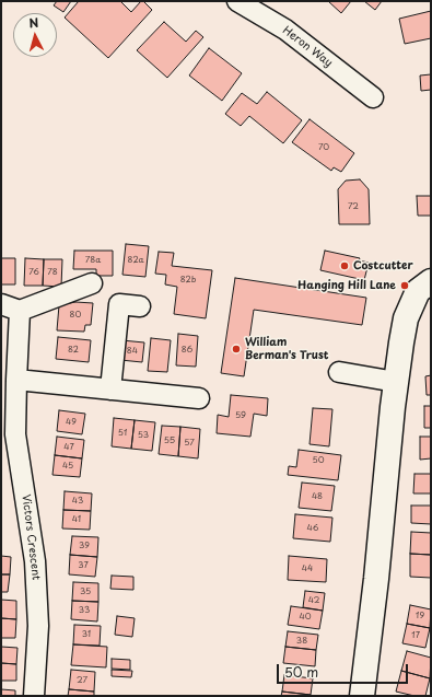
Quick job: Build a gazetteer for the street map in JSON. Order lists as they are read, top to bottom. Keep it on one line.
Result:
{"streets":{"street":["Heron Way","Victors Crescent"]},"places":["Costcutter","Hanging Hill Lane","William Berman's Trust"],"house_numbers":["70","72","78a","82a","76","78","82b","80","82","86","84","59","49","51","53","55","57","47","50","45","48","43","41","46","39","37","44","35","42","33","19","40","31","17","38","27"],"scale_bar":"50 m","north":"top"}
